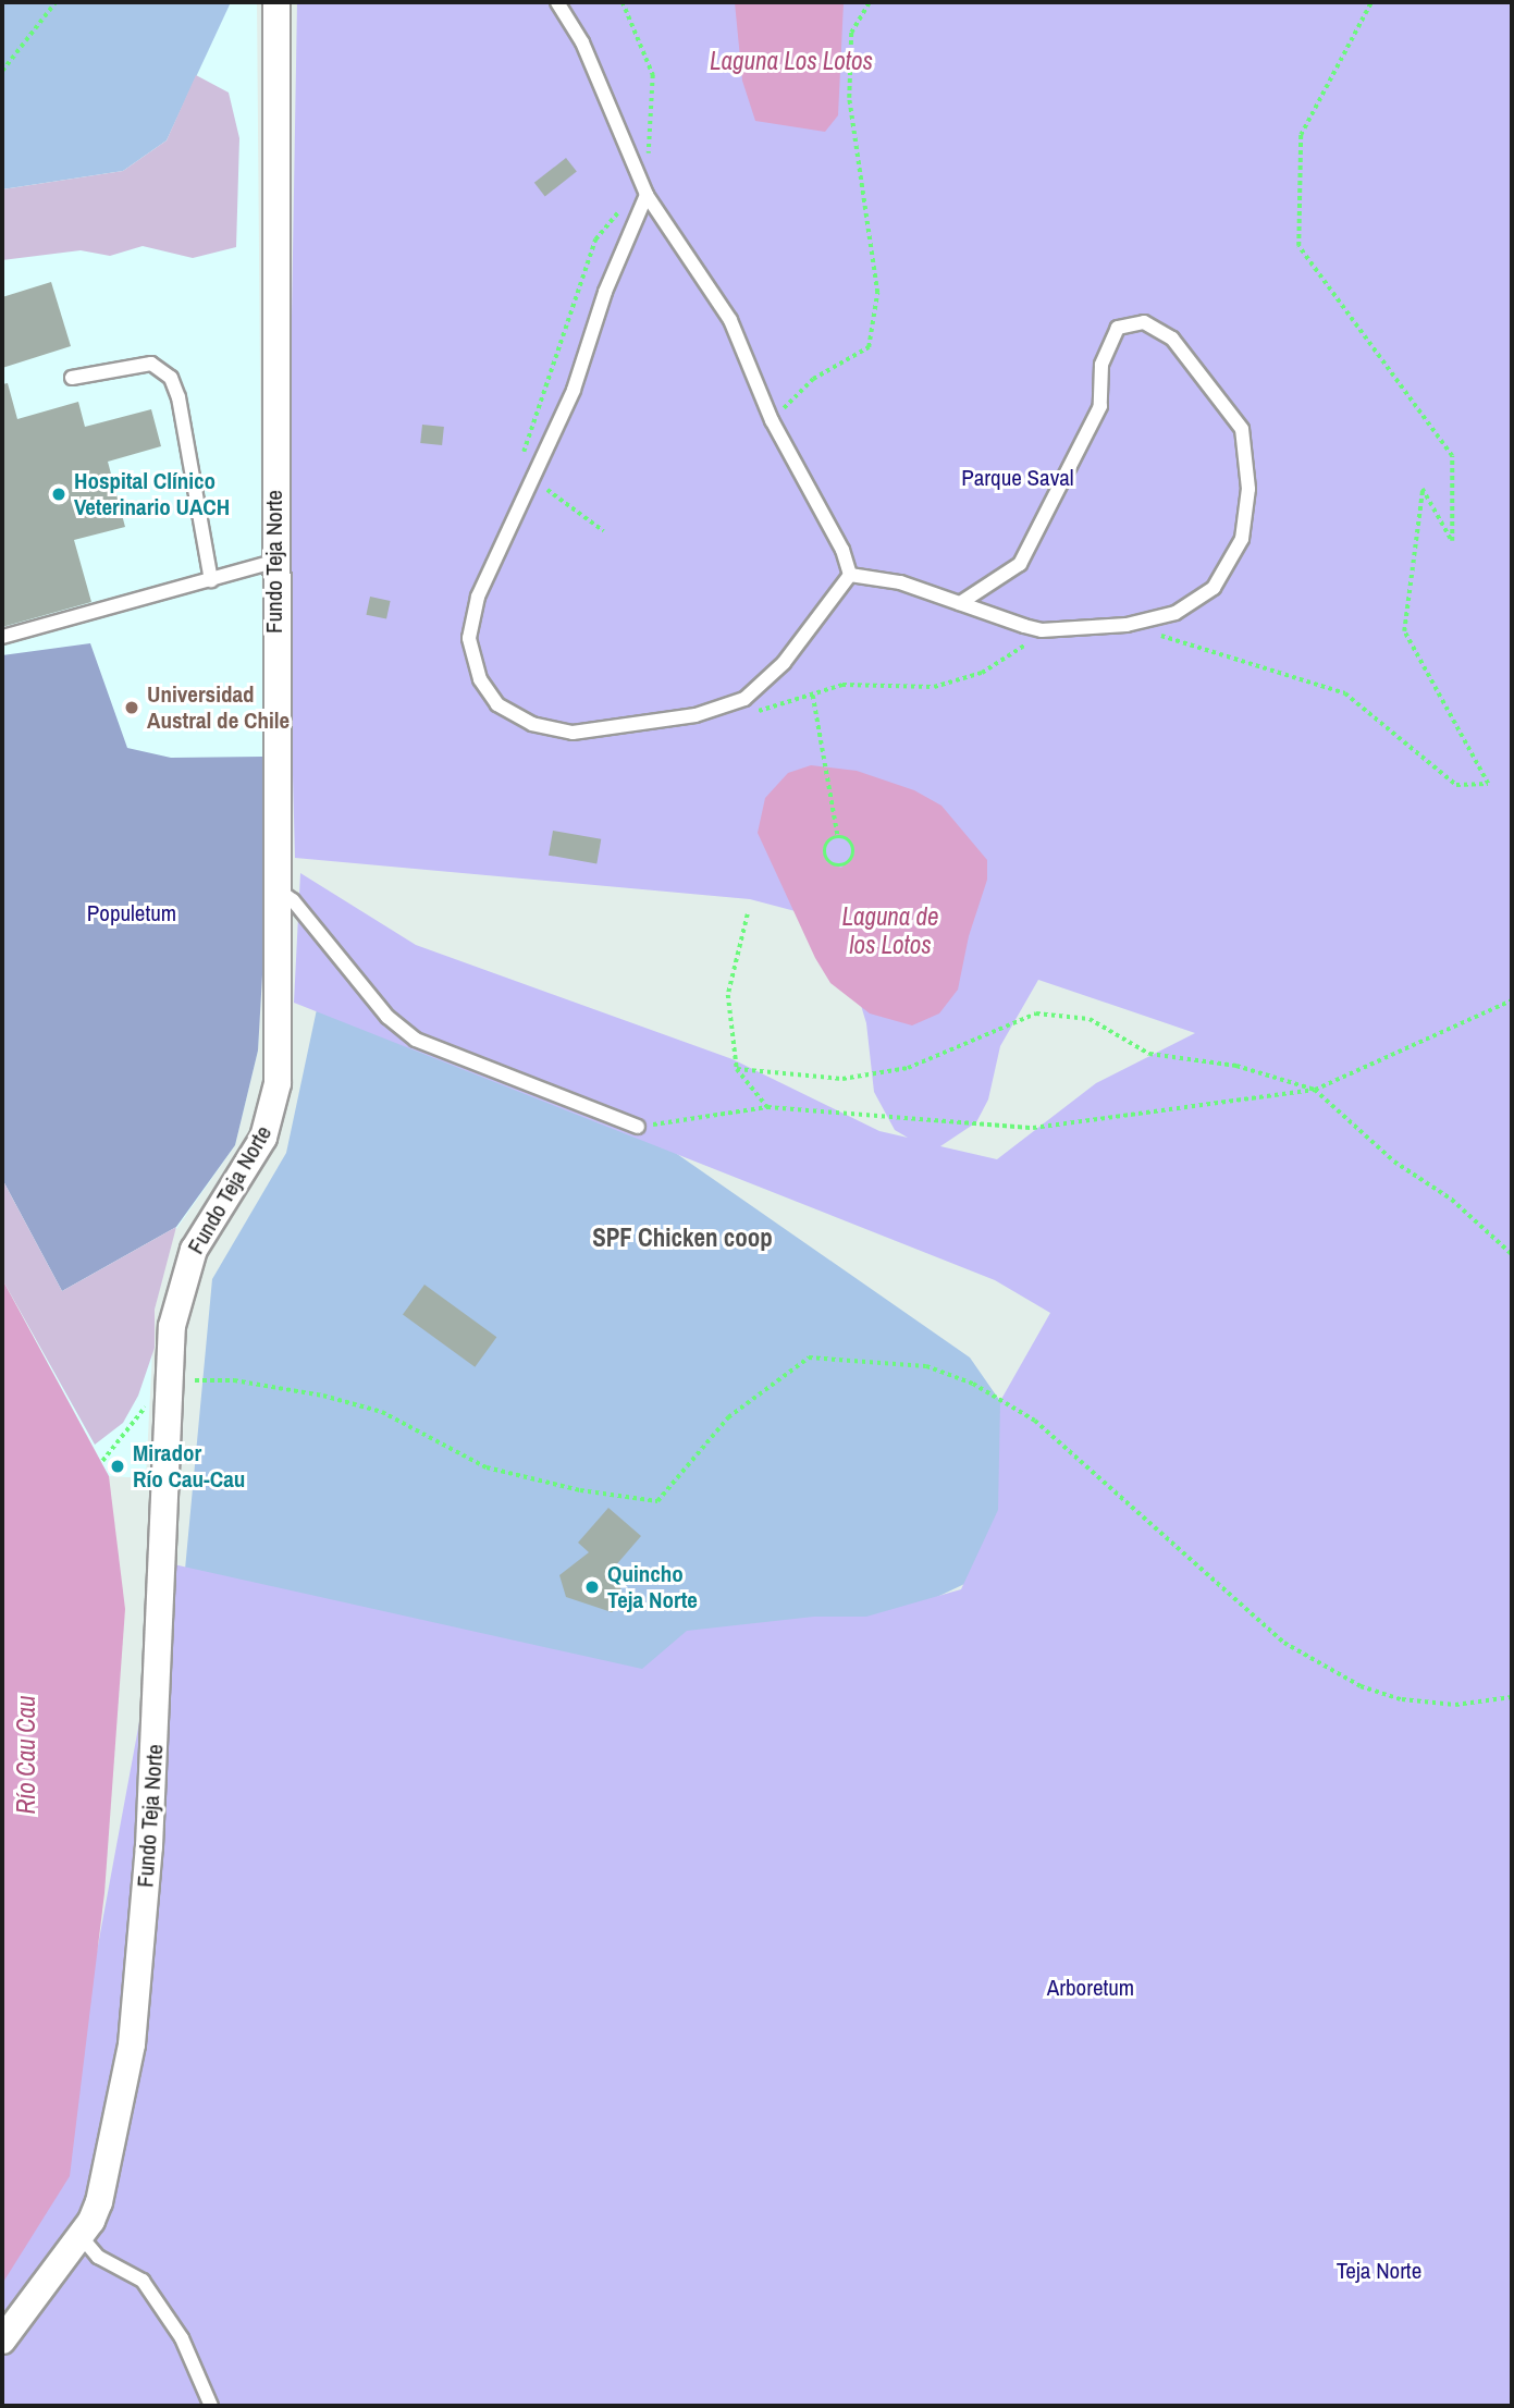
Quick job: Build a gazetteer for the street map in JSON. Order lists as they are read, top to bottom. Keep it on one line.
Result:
{"streets":{"street":["Fundo Teja Norte"]},"districts":["SPF Chicken coop"],"water":["Laguna Los Lotos","Laguna de los Lotos","Río Cau Cau"],"parks":["Parque Saval","Populetum","Arboretum","Teja Norte"],"places":["Hospital Clínico Veterinario UACH","Universidad Austral de Chile","Mirador Río Cau-Cau","Quincho Teja Norte"]}
